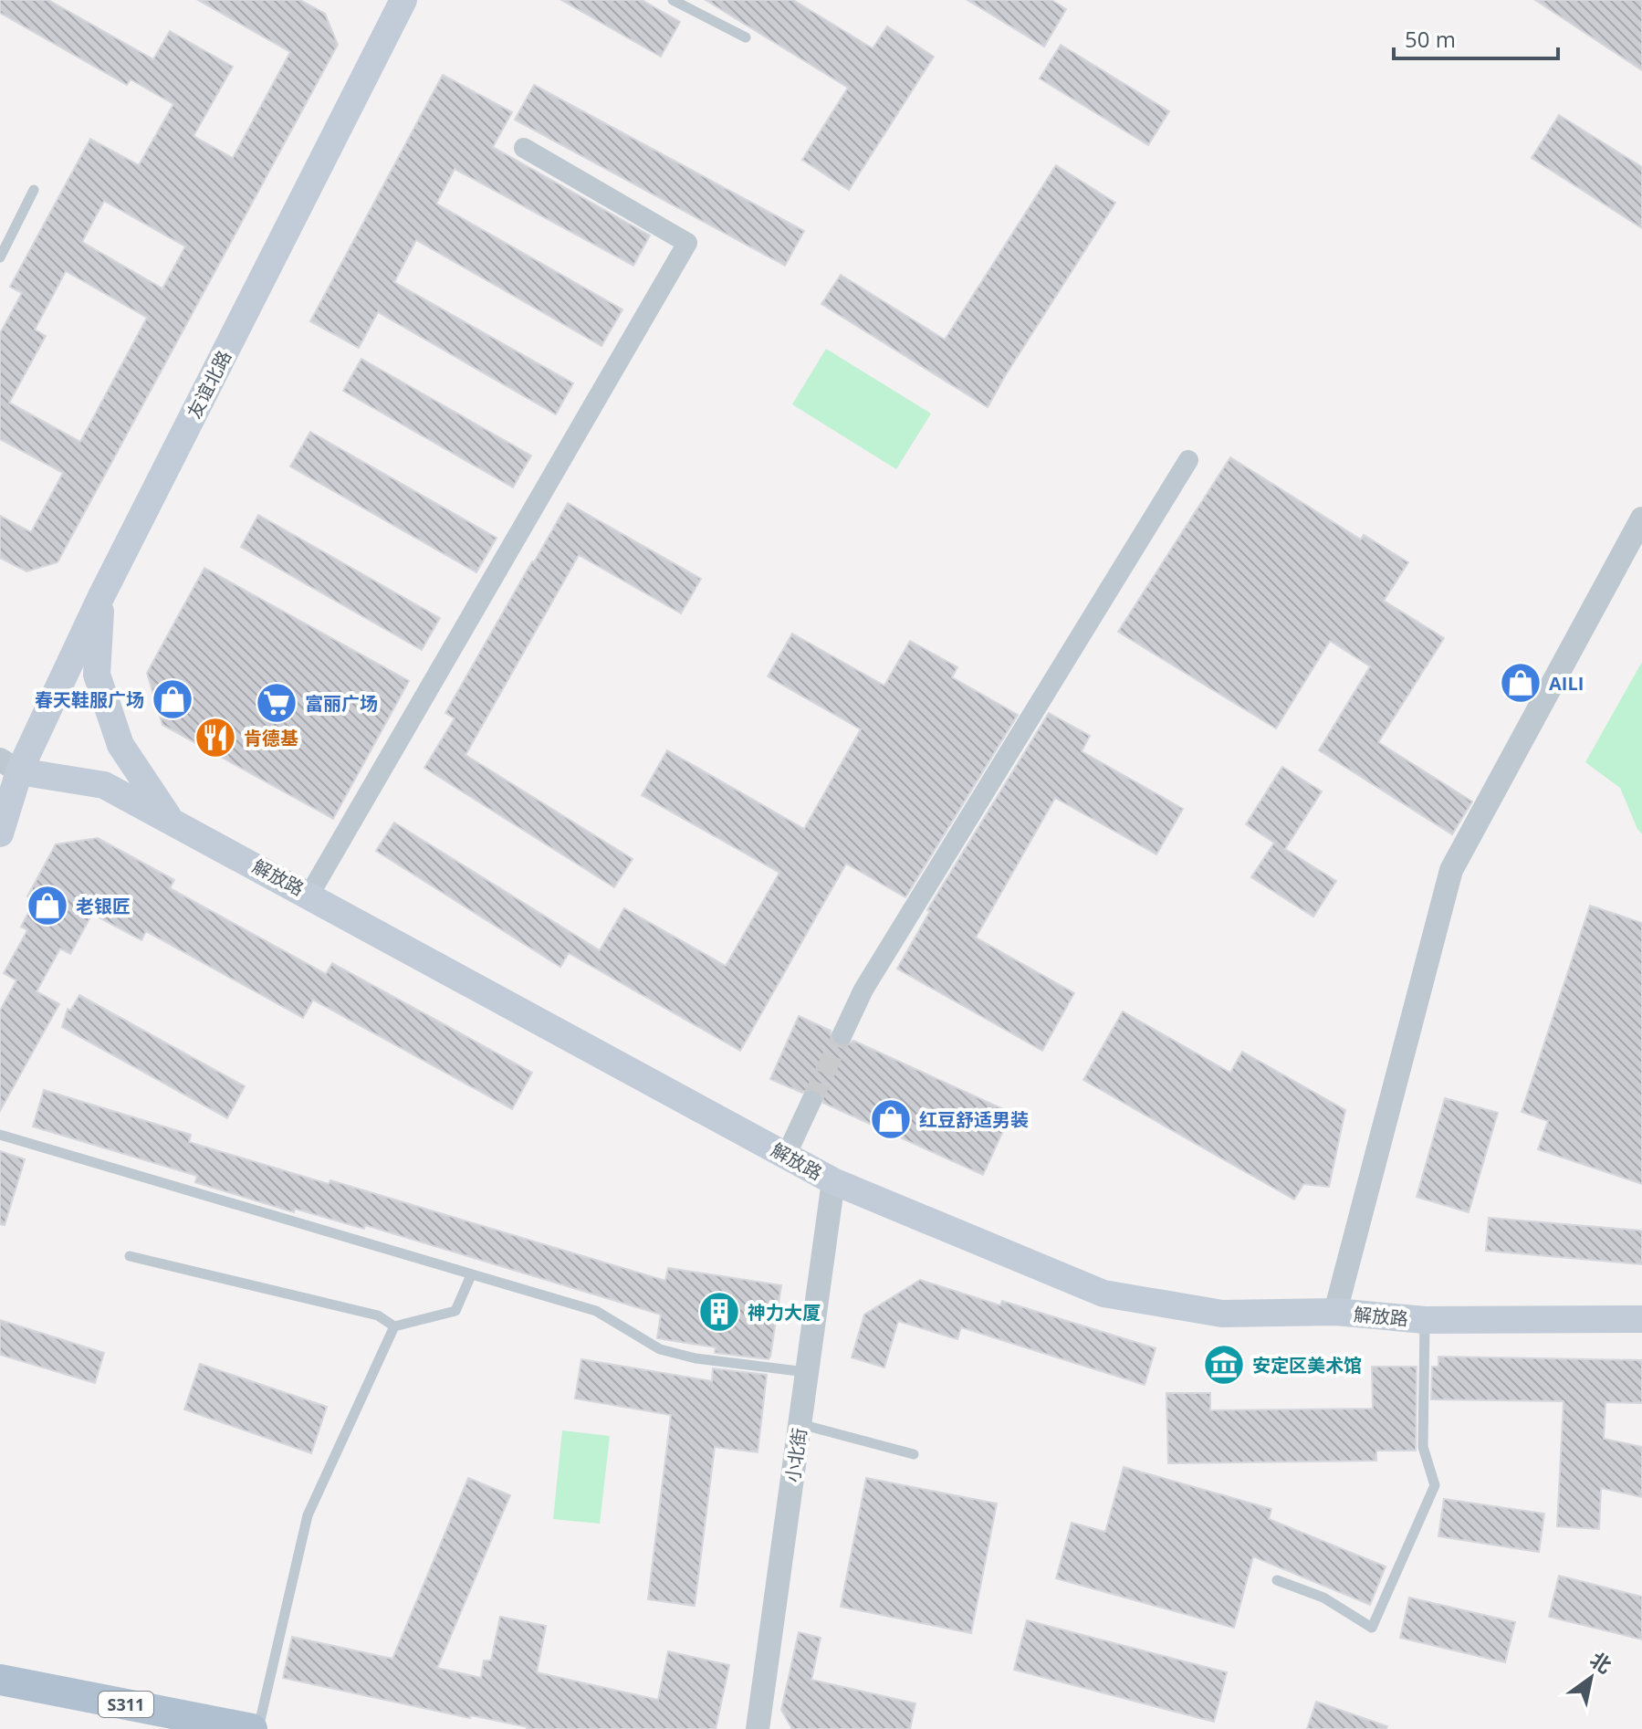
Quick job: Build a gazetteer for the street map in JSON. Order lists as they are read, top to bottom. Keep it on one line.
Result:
{"streets":{"main road":["友谊北路","解放路","S311"],"street":["小北街"]},"crossings":[["友谊北路","解放路"],["解放路","小北街"]],"places":{"shop":["AILI","春天鞋服广场","老银匠","红豆舒适男装"],"supermarket":["富丽广场"],"restaurant":["肯德基"],"building":["神力大厦"],"museum":["安定区美术馆"]},"scale_bar":"50 m","north":"top right"}
